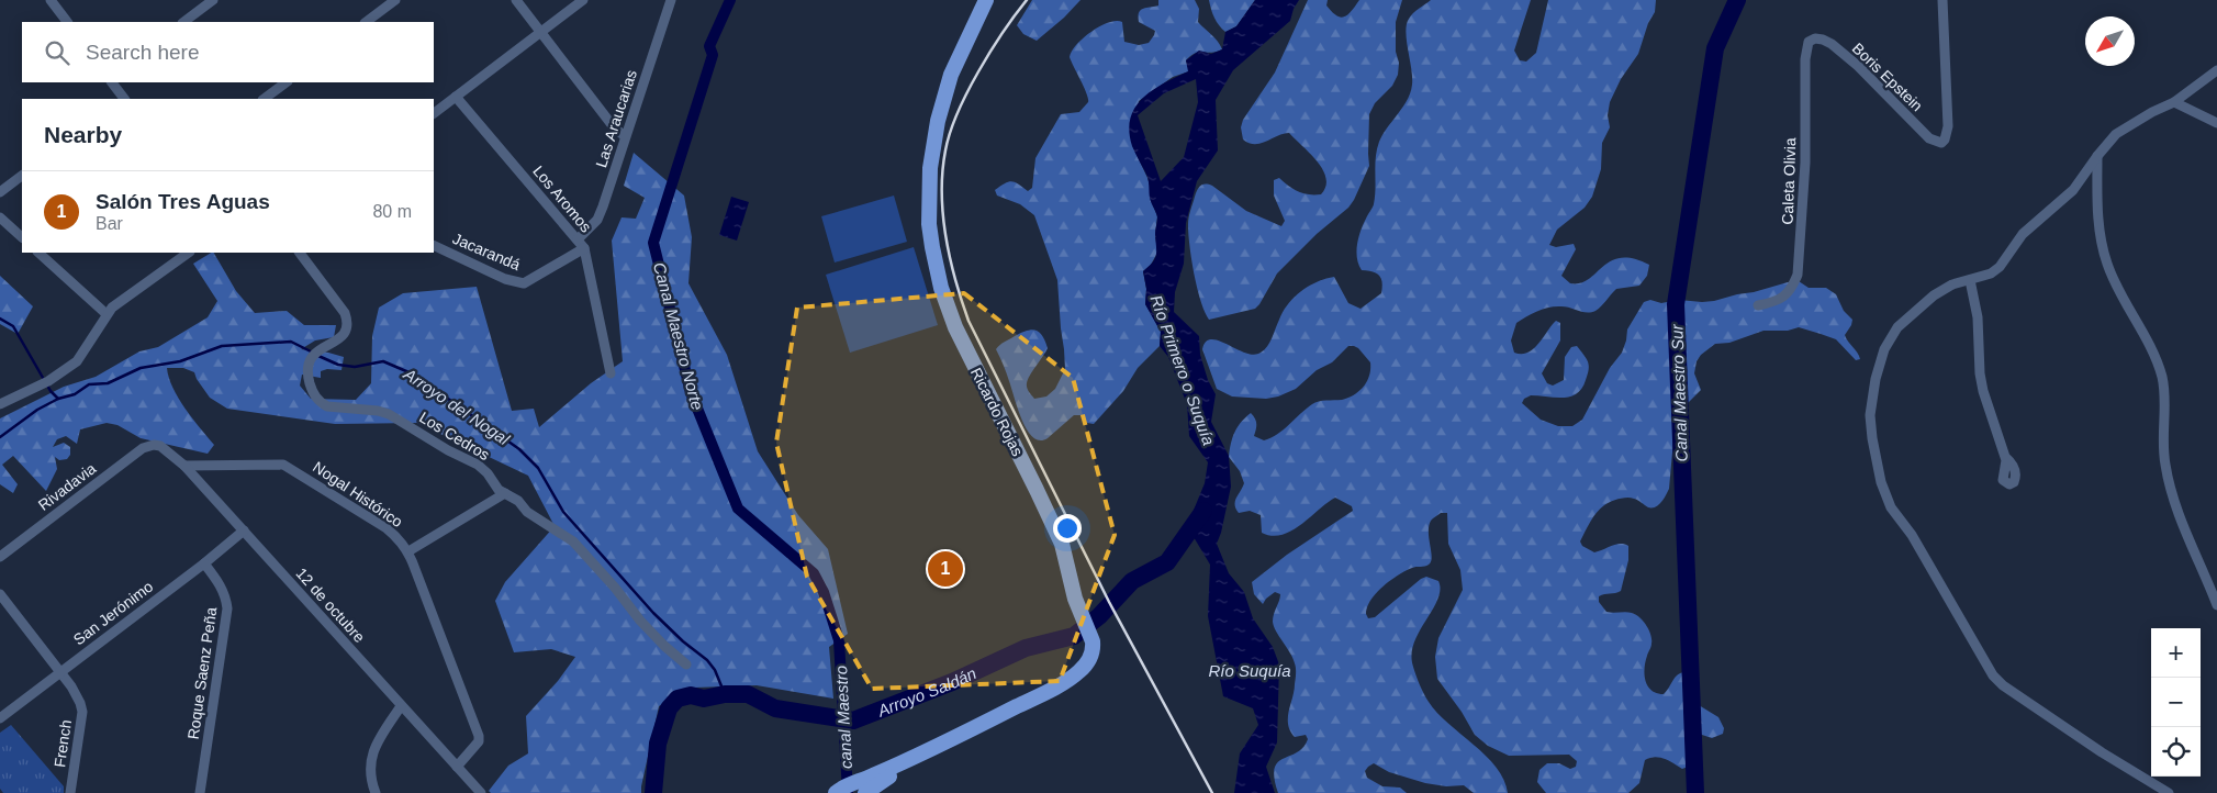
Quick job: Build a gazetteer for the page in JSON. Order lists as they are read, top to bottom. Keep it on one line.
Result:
{"streets":{"main road":["Ricardo Rojas"],"street":["Boris Epstein","Las Araucarias","Caleta Olivia","Los Aromos","Jacarandá","Los Cedros","Rivadavia","Nogal Histórico","12 de octubre","San Jerónimo","Roque Saenz Peña","French"]},"crossings":[["Boris Epstein","Caleta Olivia"],["Las Araucarias","Los Aromos"],["Las Araucarias","Jacarandá"],["Los Aromos","Jacarandá"],["Rivadavia","12 de octubre"],["Nogal Histórico","12 de octubre"],["12 de octubre","San Jerónimo"],["San Jerónimo","Roque Saenz Peña"],["San Jerónimo","French"]],"water":["Canal Maestro Norte","Río Primero o Suquía","Canal Maestro Sur","Arroyo del Nogal","Río Suquía","Arroyo Saldán","canal Maestro"],"north":"bottom left","page":{"search":"Search here","heading":"Nearby","list":[{"mark":"1","name":"Salón Tres Aguas","note":"Bar","value":"80 m"}],"pins":"1","map_buttons":["+","−"]}}
